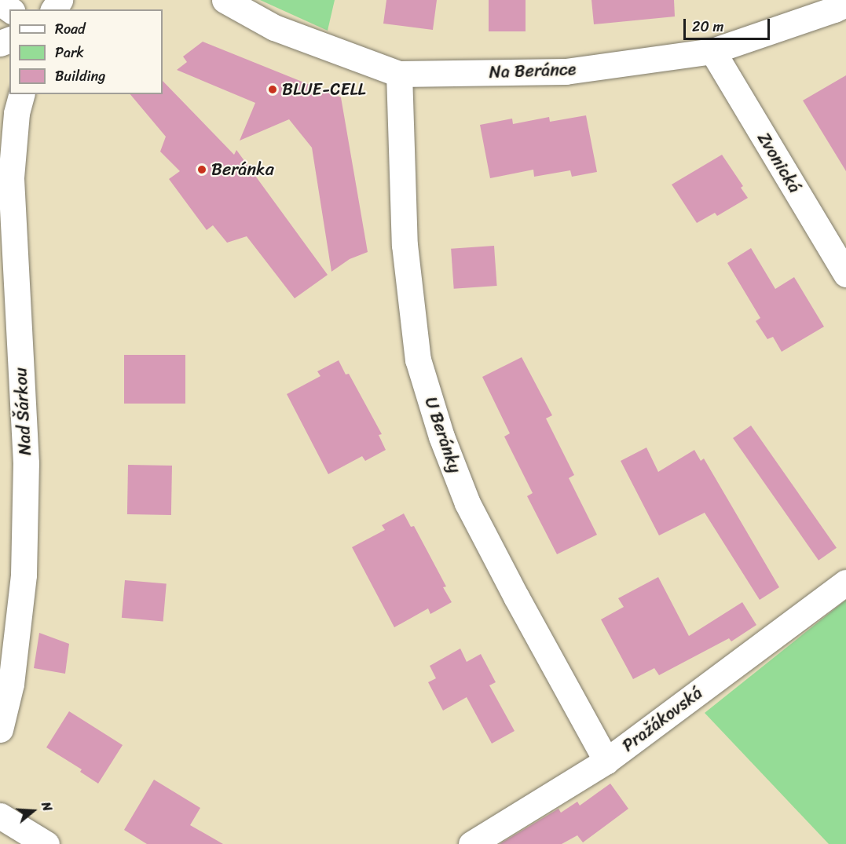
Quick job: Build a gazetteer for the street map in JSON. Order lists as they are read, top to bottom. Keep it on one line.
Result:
{"streets":{"street":["Na Beránce","Zvonická","Nad Šárkou","U Beránky","Pražákovská"]},"crossings":[["Na Beránce","Zvonická"],["Na Beránce","U Beránky"],["U Beránky","Pražákovská"]],"places":["BLUE-CELL","Beránka"],"legend":["Road","Park","Building"],"scale_bar":"20 m","north":"right"}
